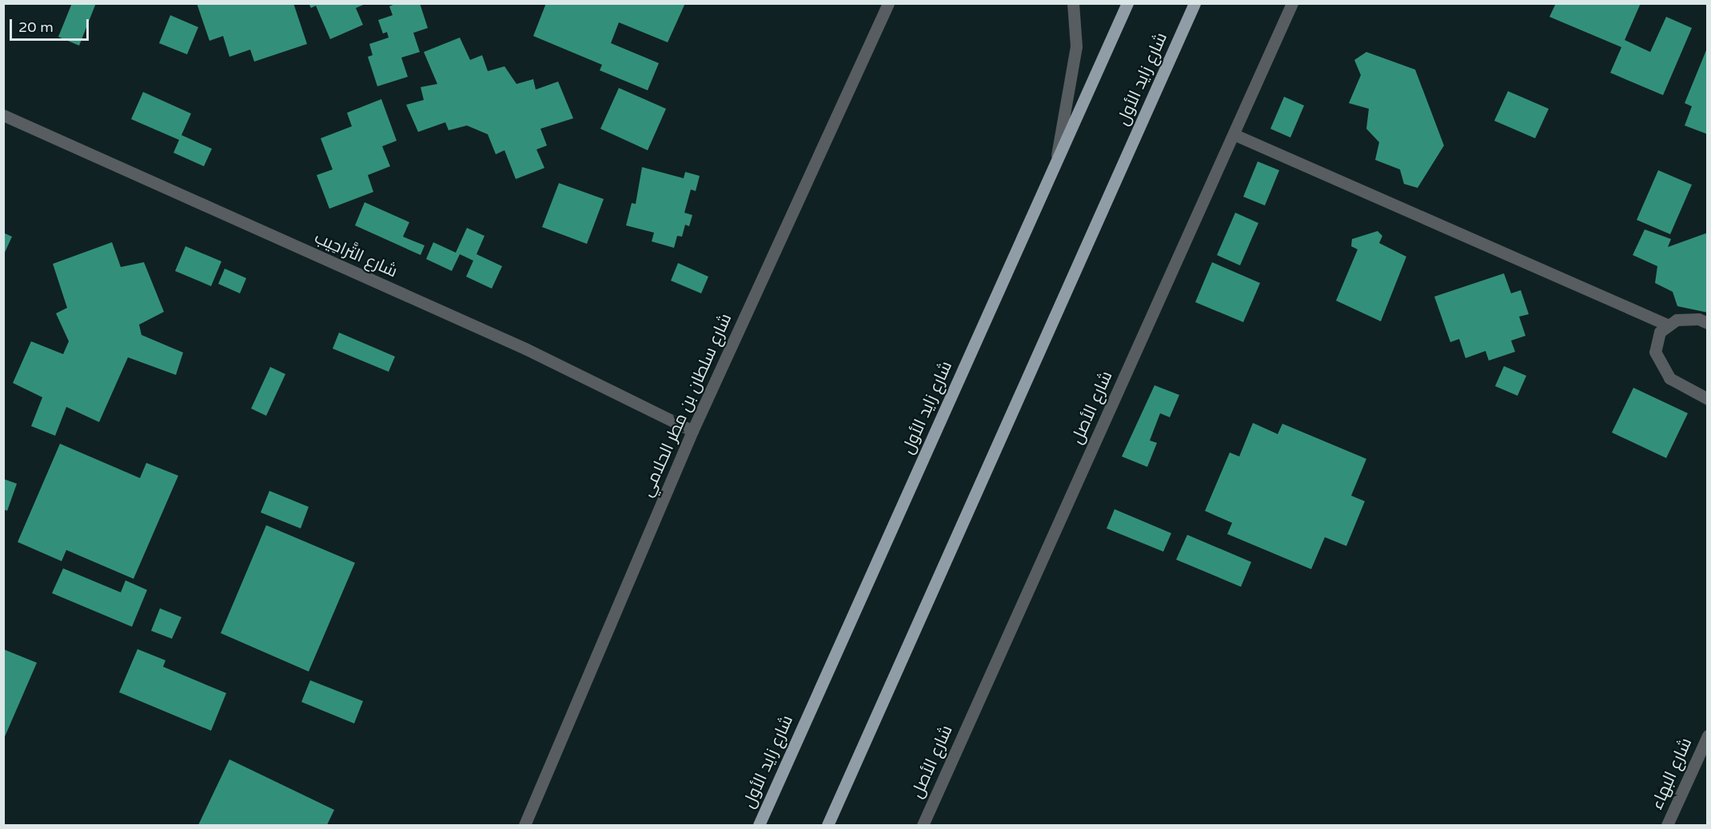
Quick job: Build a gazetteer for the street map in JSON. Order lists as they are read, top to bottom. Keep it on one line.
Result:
{"streets":{"main road":["شارع زايد الأول"],"street":["شارع التَّراحِيب","شارع سلطان بن مطر الحلامي","شارع الأصل","شارع البهاء"]},"crossings":[["شارع التَّراحِيب","شارع سلطان بن مطر الحلامي"]],"scale_bar":"20 m"}
